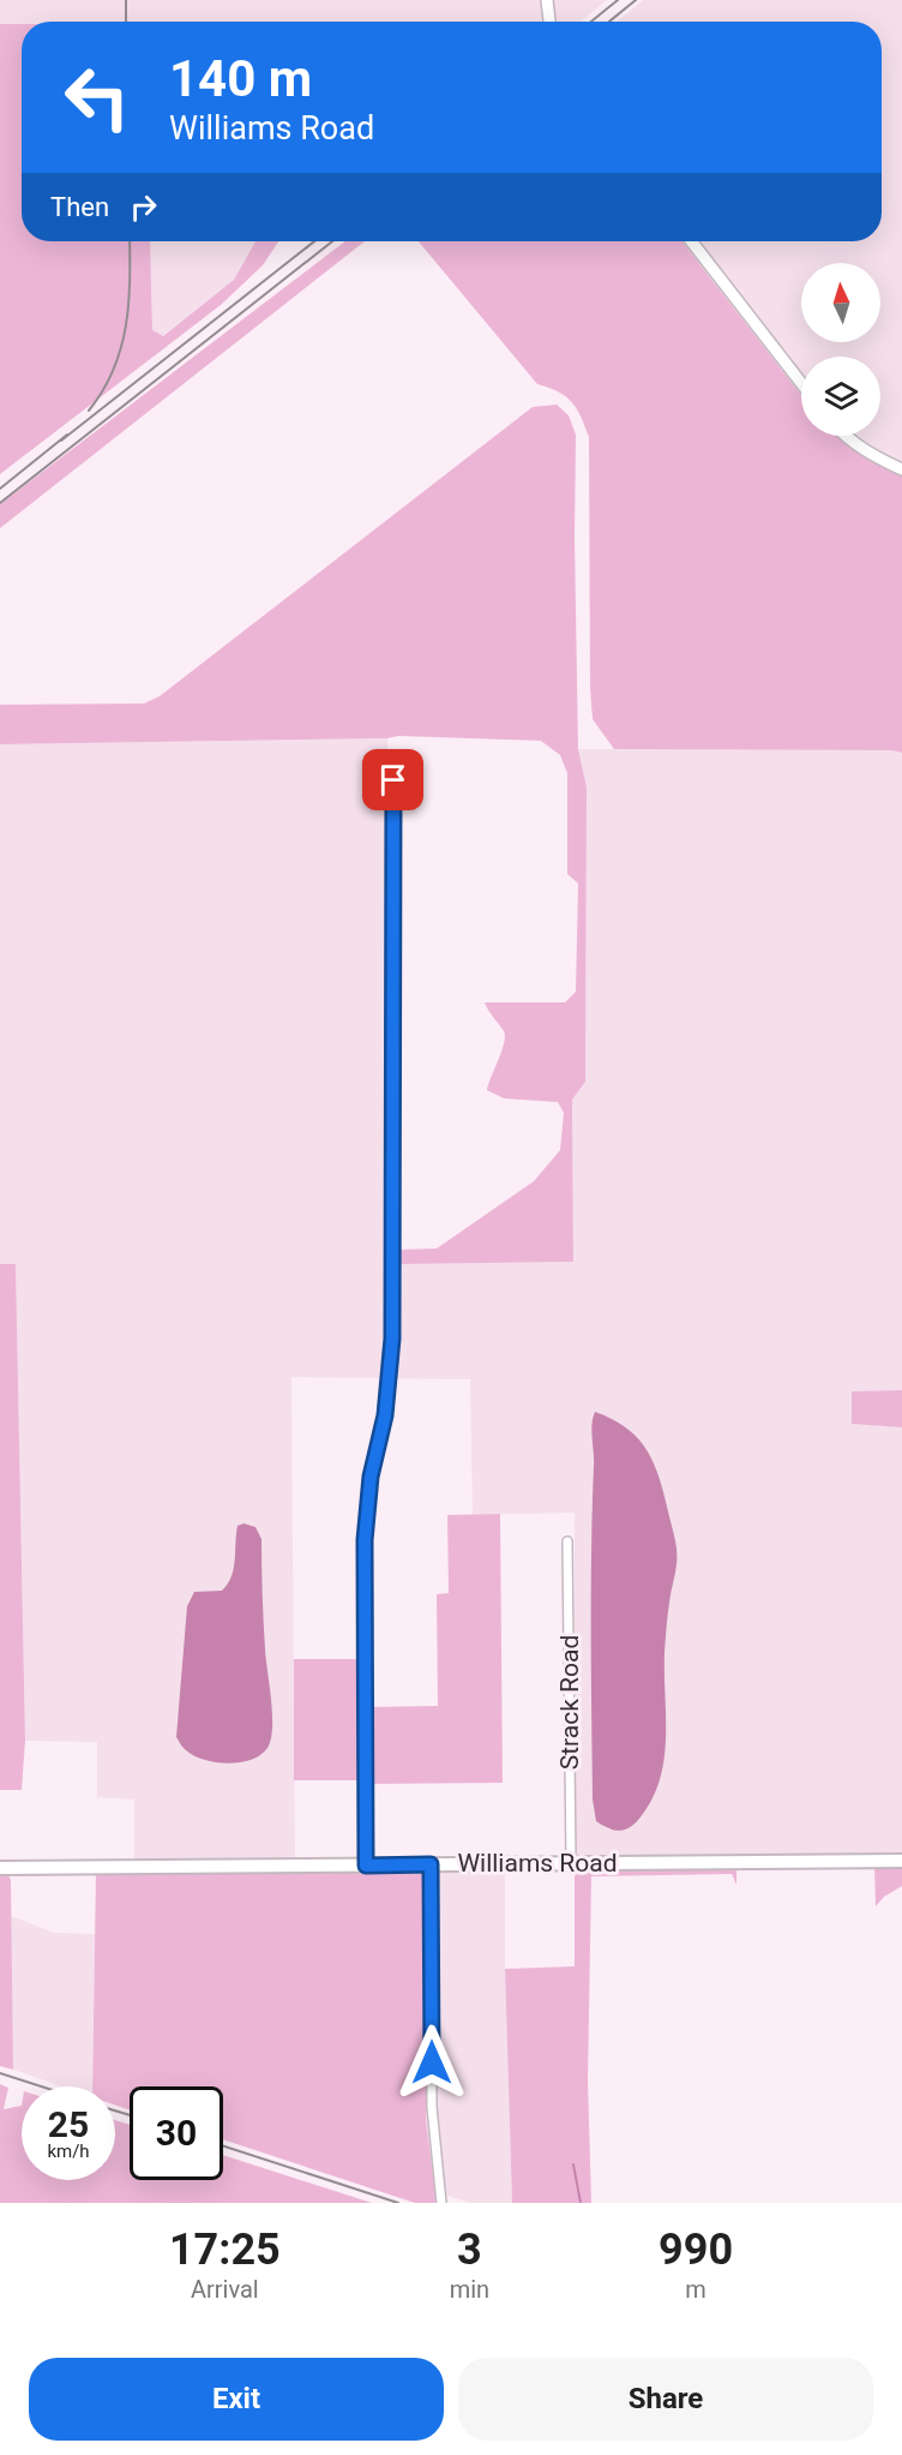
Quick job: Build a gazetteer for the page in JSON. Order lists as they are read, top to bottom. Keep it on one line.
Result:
{"streets":{"main road":["Williams Road"],"street":["Strack Road"]},"crossings":[["Strack Road","Williams Road"]],"north":"top","page":{"turn":["140 m","Williams Road"],"then":"Then","speed":"25 km/h","limit":"30","eta":["17:25","Arrival","3","min","990","m"],"buttons":["Exit","Share"]}}
